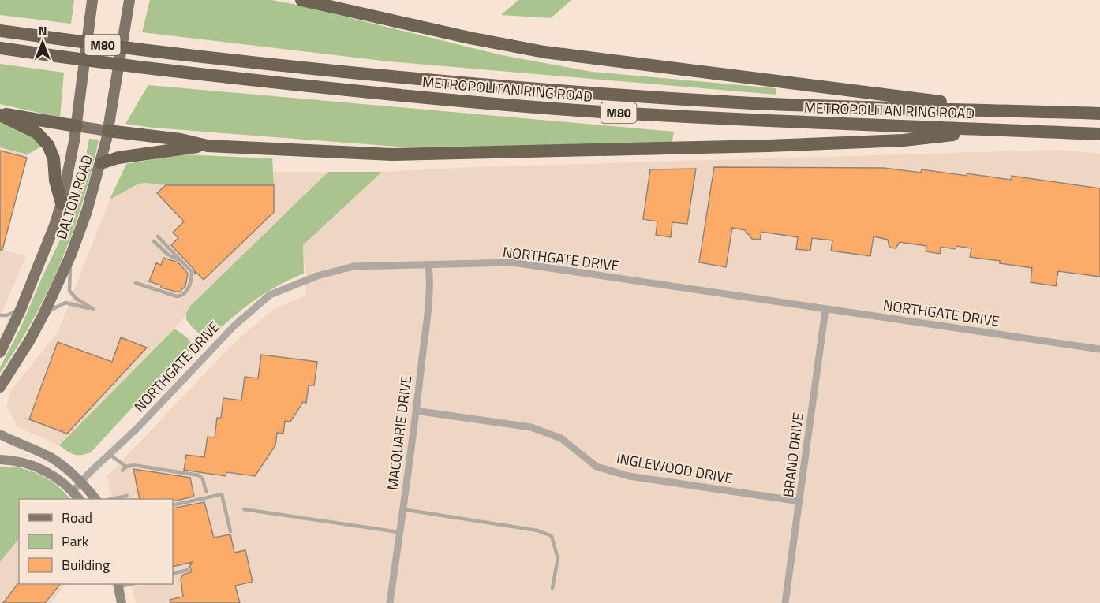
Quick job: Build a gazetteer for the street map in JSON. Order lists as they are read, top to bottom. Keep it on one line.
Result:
{"streets":{"highway":["M80","METROPOLITAN RING ROAD"],"main road":["DALTON ROAD"],"street":["NORTHGATE DRIVE","MACQUARIE DRIVE","BRAND DRIVE","INGLEWOOD DRIVE"]},"crossings":[["NORTHGATE DRIVE","MACQUARIE DRIVE"],["NORTHGATE DRIVE","BRAND DRIVE"],["MACQUARIE DRIVE","INGLEWOOD DRIVE"],["BRAND DRIVE","INGLEWOOD DRIVE"]],"legend":["Road","Park","Building"],"north":"top"}
